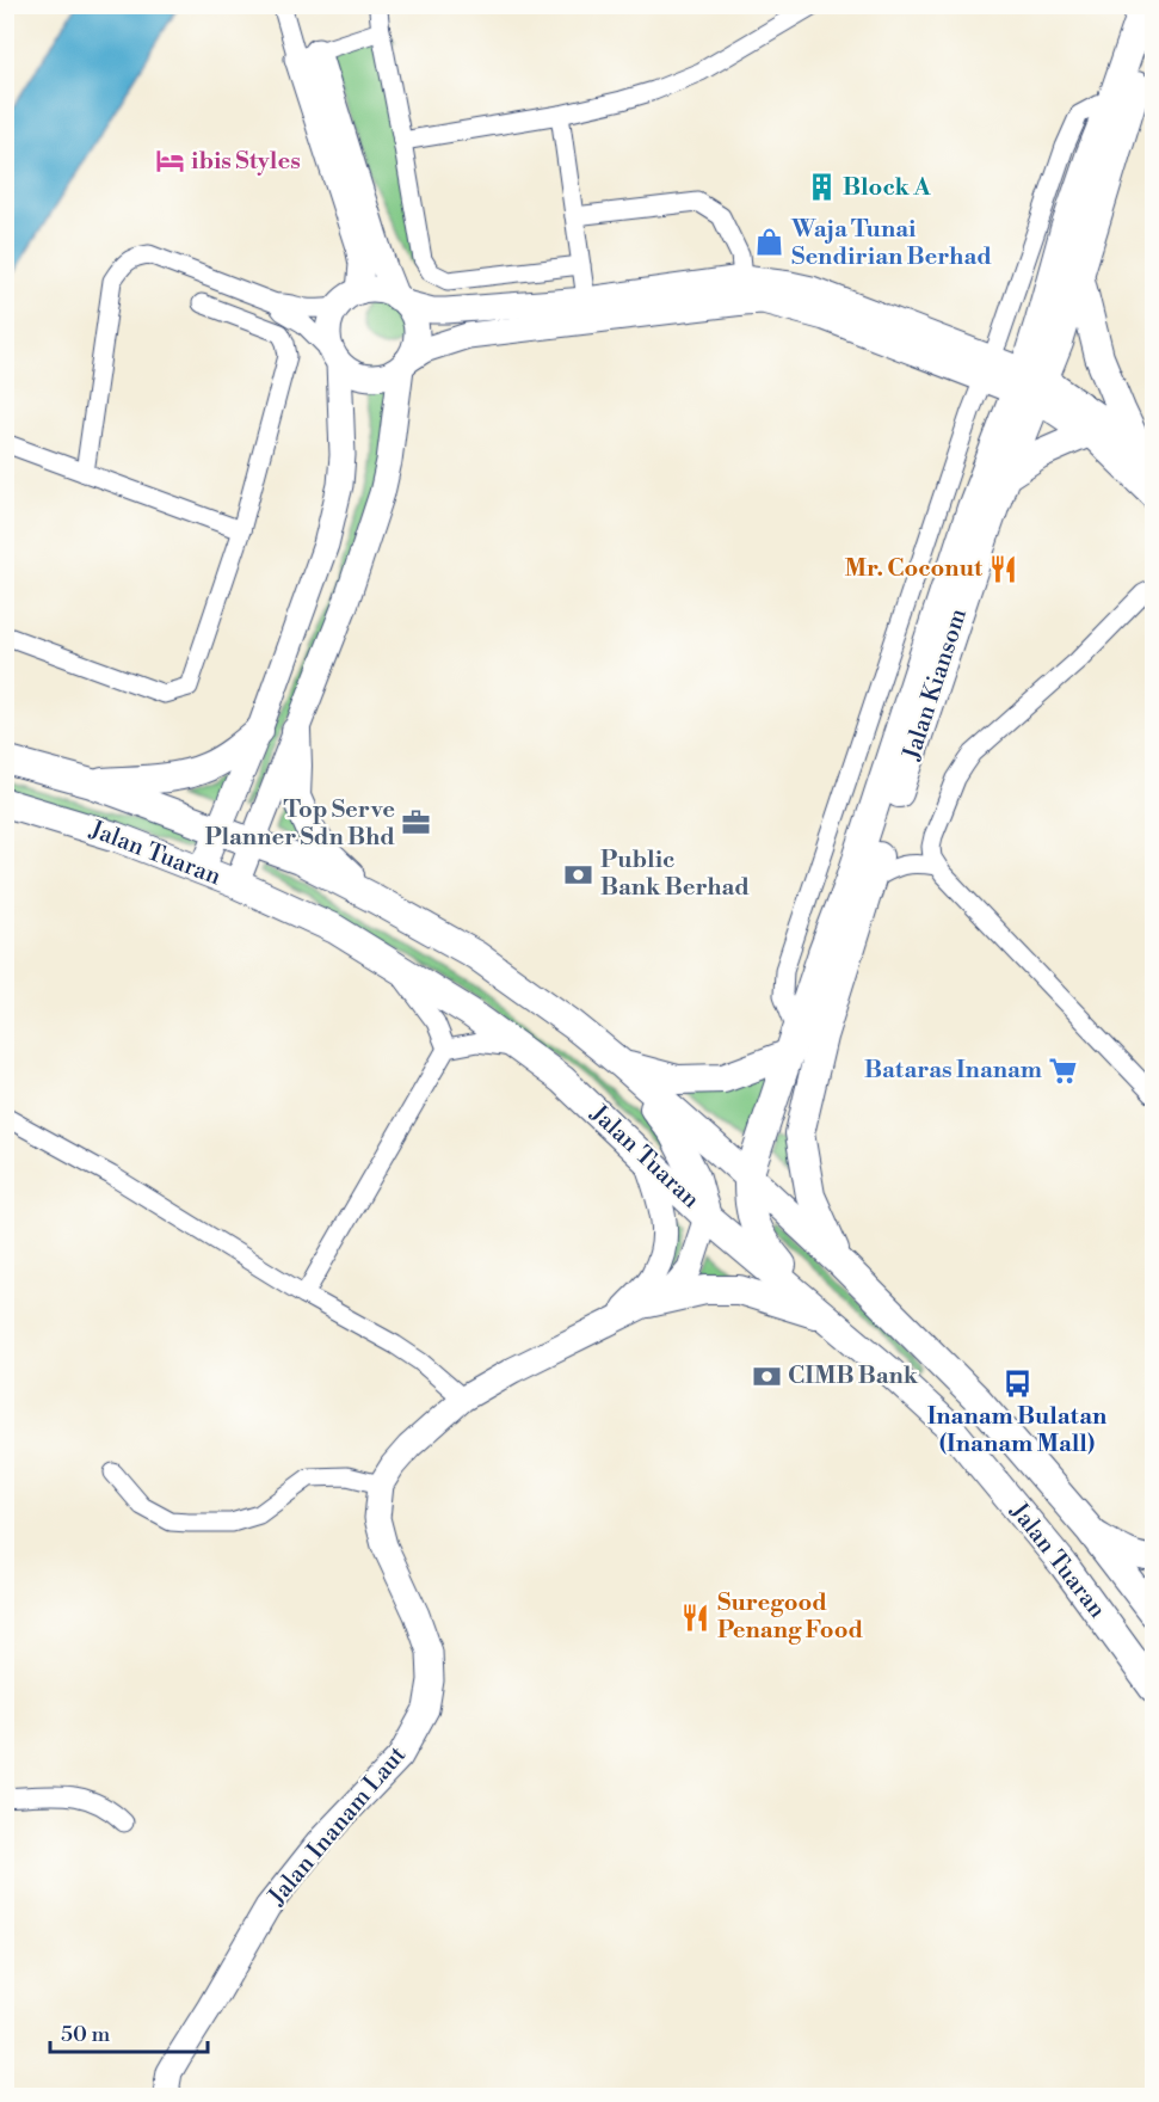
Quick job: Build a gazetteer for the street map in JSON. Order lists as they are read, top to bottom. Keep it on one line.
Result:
{"streets":{"main road":["Jalan Kiansom","Jalan Tuaran"],"street":["Jalan Inanam Laut"]},"crossings":[["Jalan Kiansom","Jalan Tuaran"]],"places":{"hotel":["ibis Styles"],"building":["Block A"],"shop":["Waja Tunai Sendirian Berhad"],"restaurant":["Mr. Coconut","Suregood Penang Food"],"office":["Top Serve Planner Sdn Bhd"],"bank":["Public Bank Berhad","CIMB Bank"],"supermarket":["Bataras Inanam"],"bus stop":["Inanam Bulatan (Inanam Mall)"]},"scale_bar":"50 m"}
